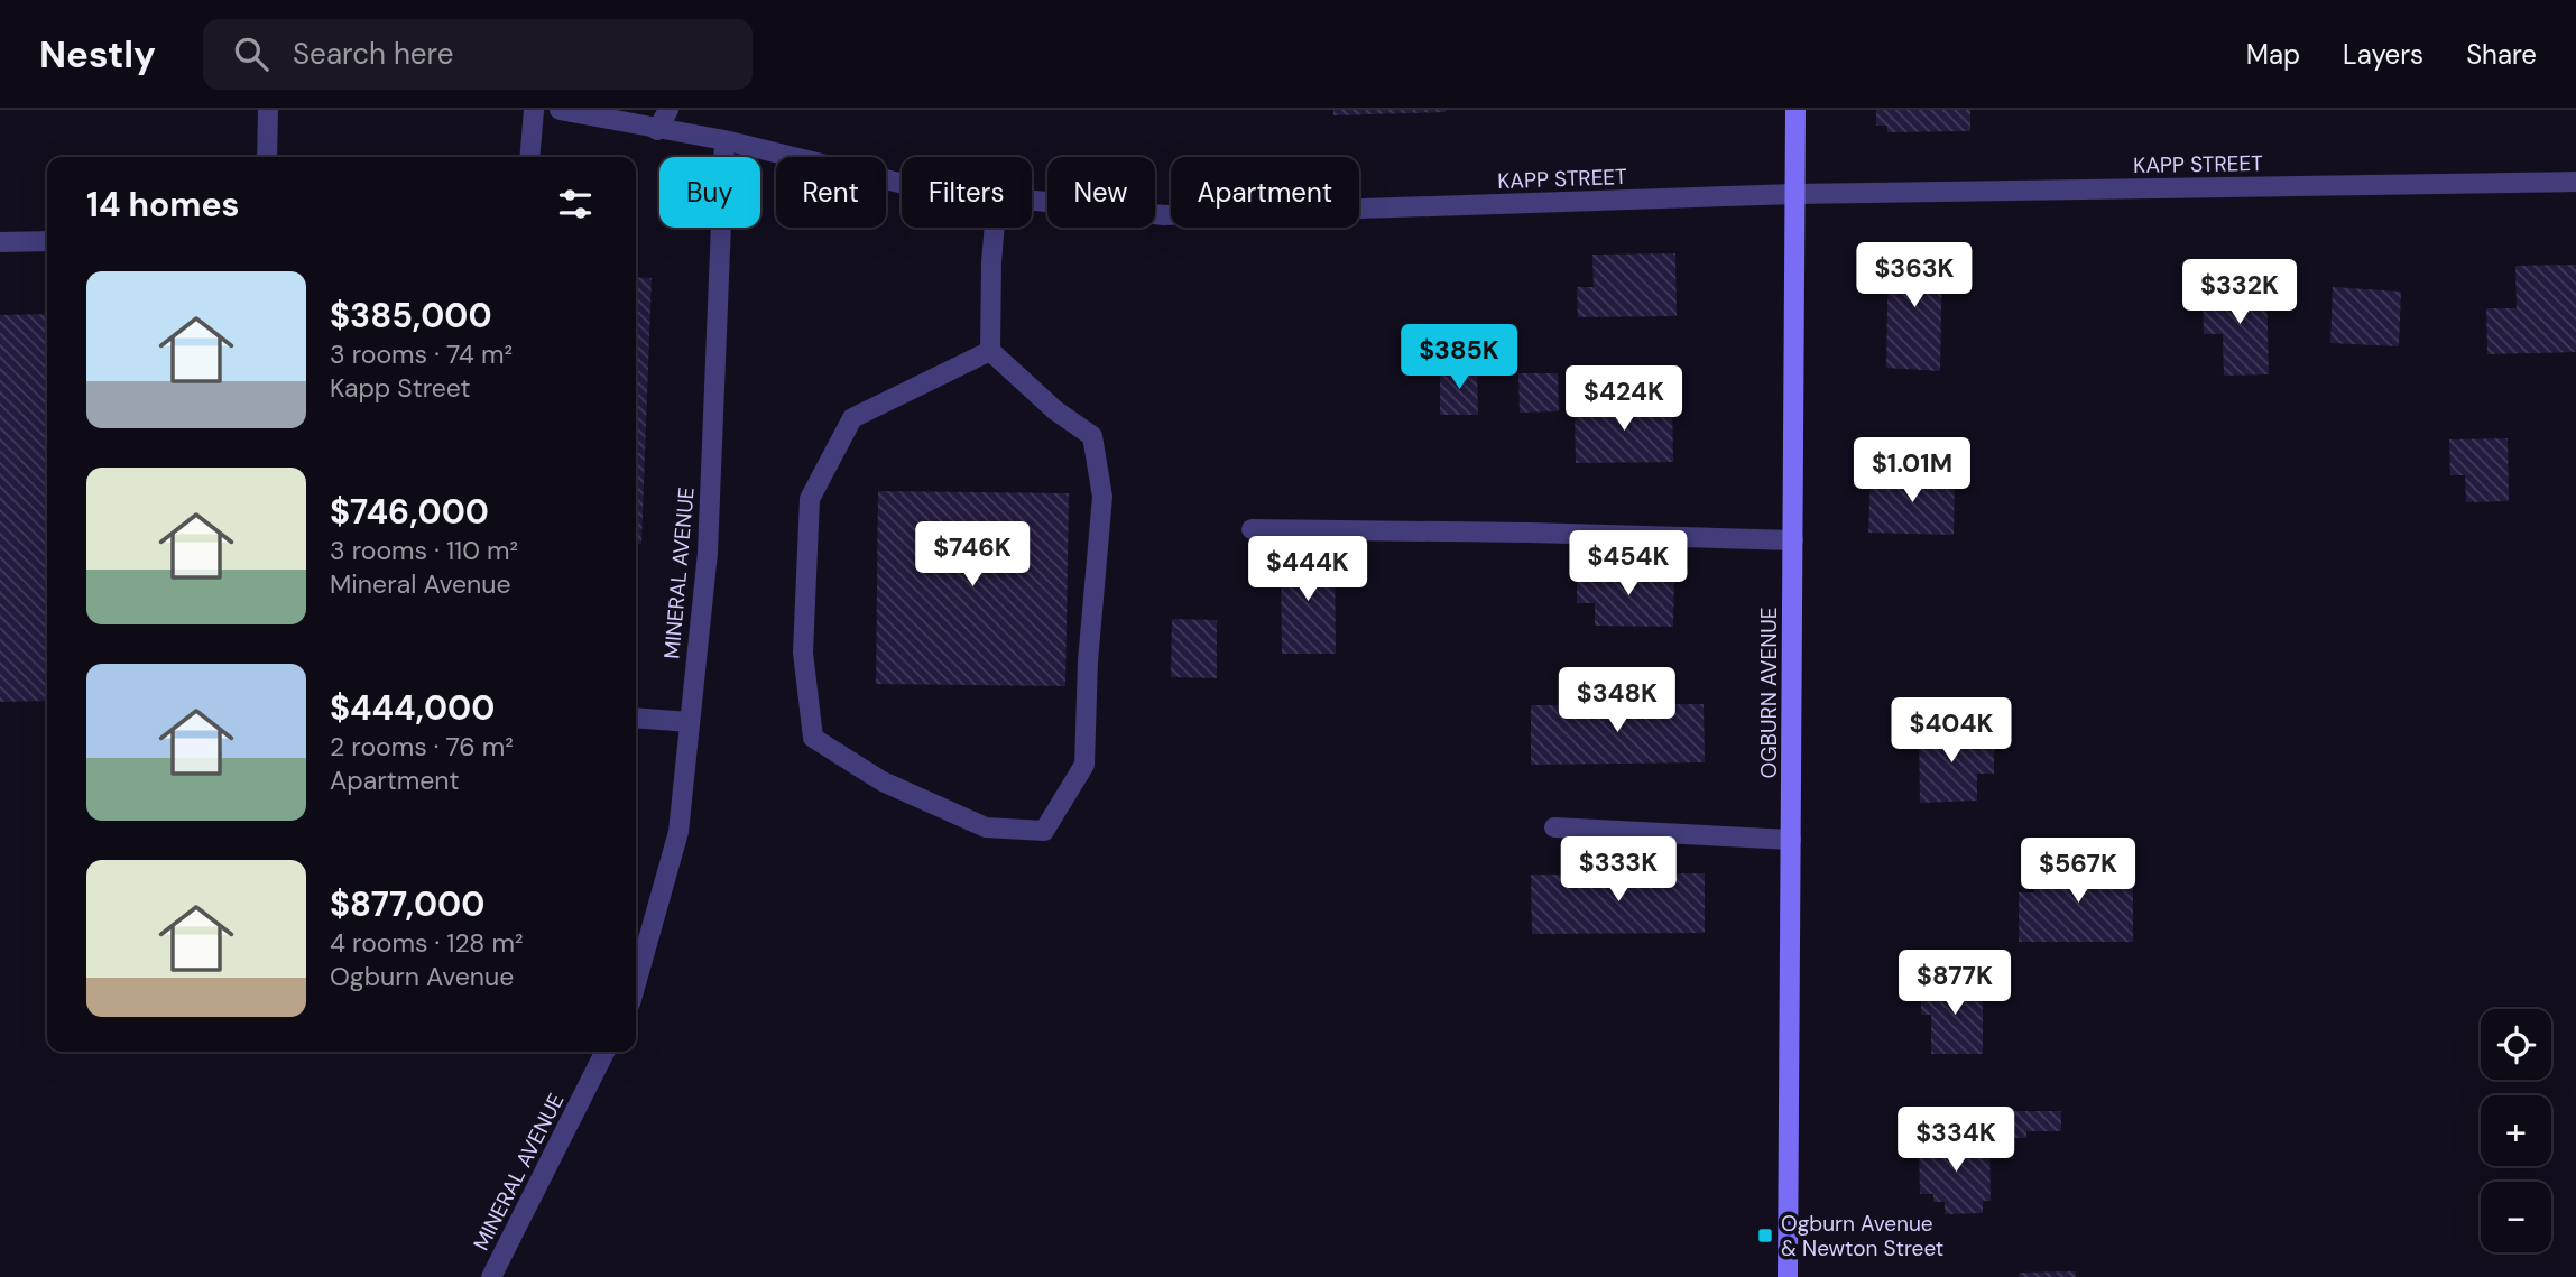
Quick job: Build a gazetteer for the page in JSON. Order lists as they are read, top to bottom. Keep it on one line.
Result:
{"streets":{"street":["KAPP STREET","MINERAL AVENUE","OGBURN AVENUE"]},"crossings":[["KAPP STREET","MINERAL AVENUE"],["KAPP STREET","OGBURN AVENUE"]],"places":{"transit":["Ogburn Avenue & Newton Street"]},"page":{"header":"Nestly","search":"Search here","nav":["Map","Layers","Share"],"chip":["Buy","Rent","Filters","New","Apartment"],"heading":"14 homes","price":["$363K","$332K","$385K","$424K","$1.01M","$746K","$454K","$444K","$348K","$404K","$333K","$567K","$877K","$334K"],"list":[{"name":"$385,000","note":"3 rooms · 74 m² · Kapp Street"},{"name":"$746,000","note":"3 rooms · 110 m² · Mineral Avenue"},{"name":"$444,000","note":"2 rooms · 76 m² · Apartment"},{"name":"$877,000","note":"4 rooms · 128 m² · Ogburn Avenue"}],"map_buttons":["+","−"]}}
